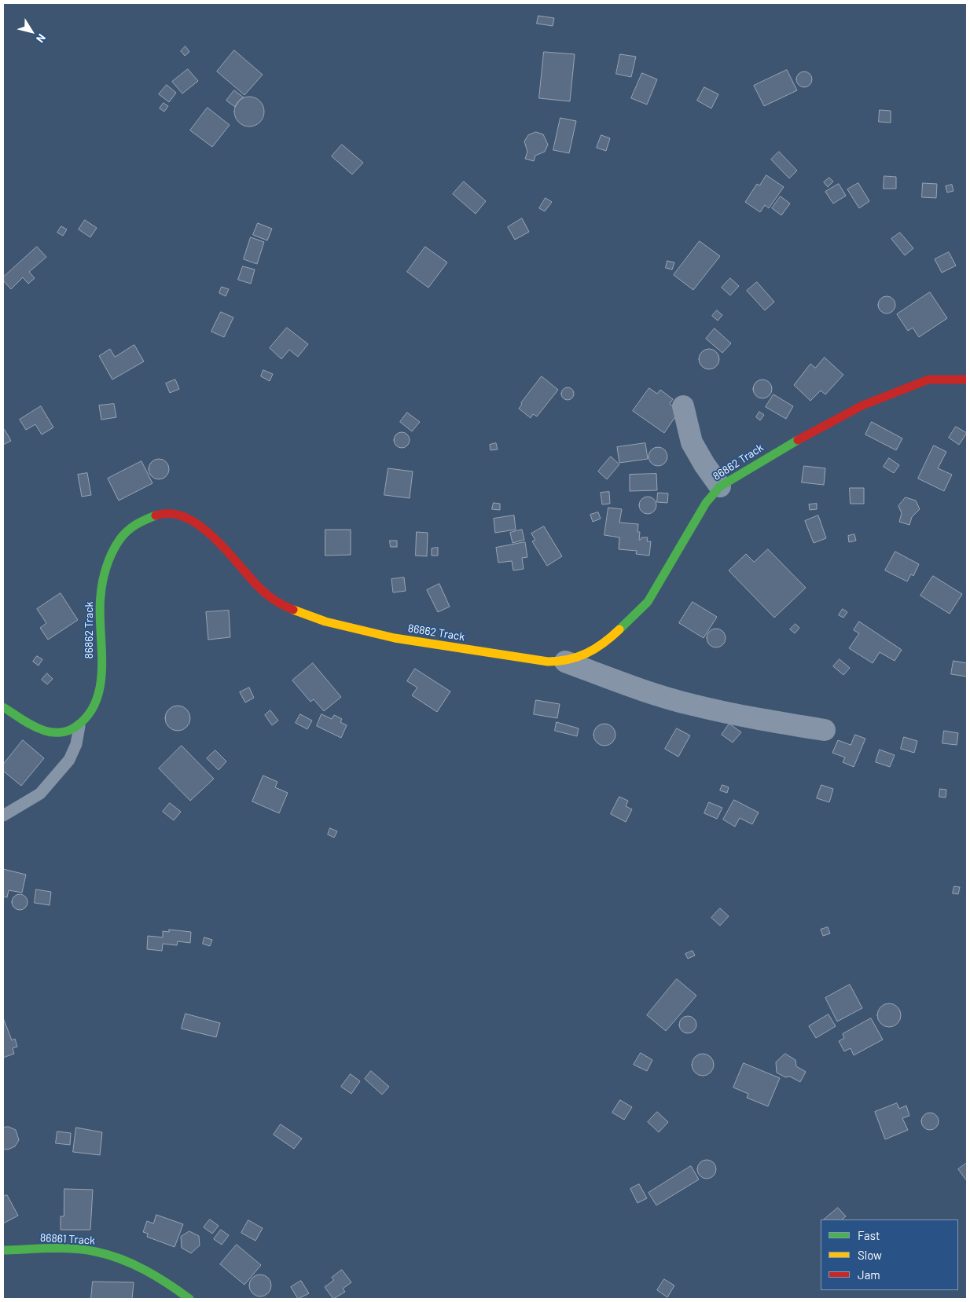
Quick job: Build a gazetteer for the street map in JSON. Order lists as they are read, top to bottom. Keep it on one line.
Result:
{"streets":{"street":["86862 Track","86861 Track"]},"legend":["Fast","Slow","Jam"],"north":"bottom right"}
